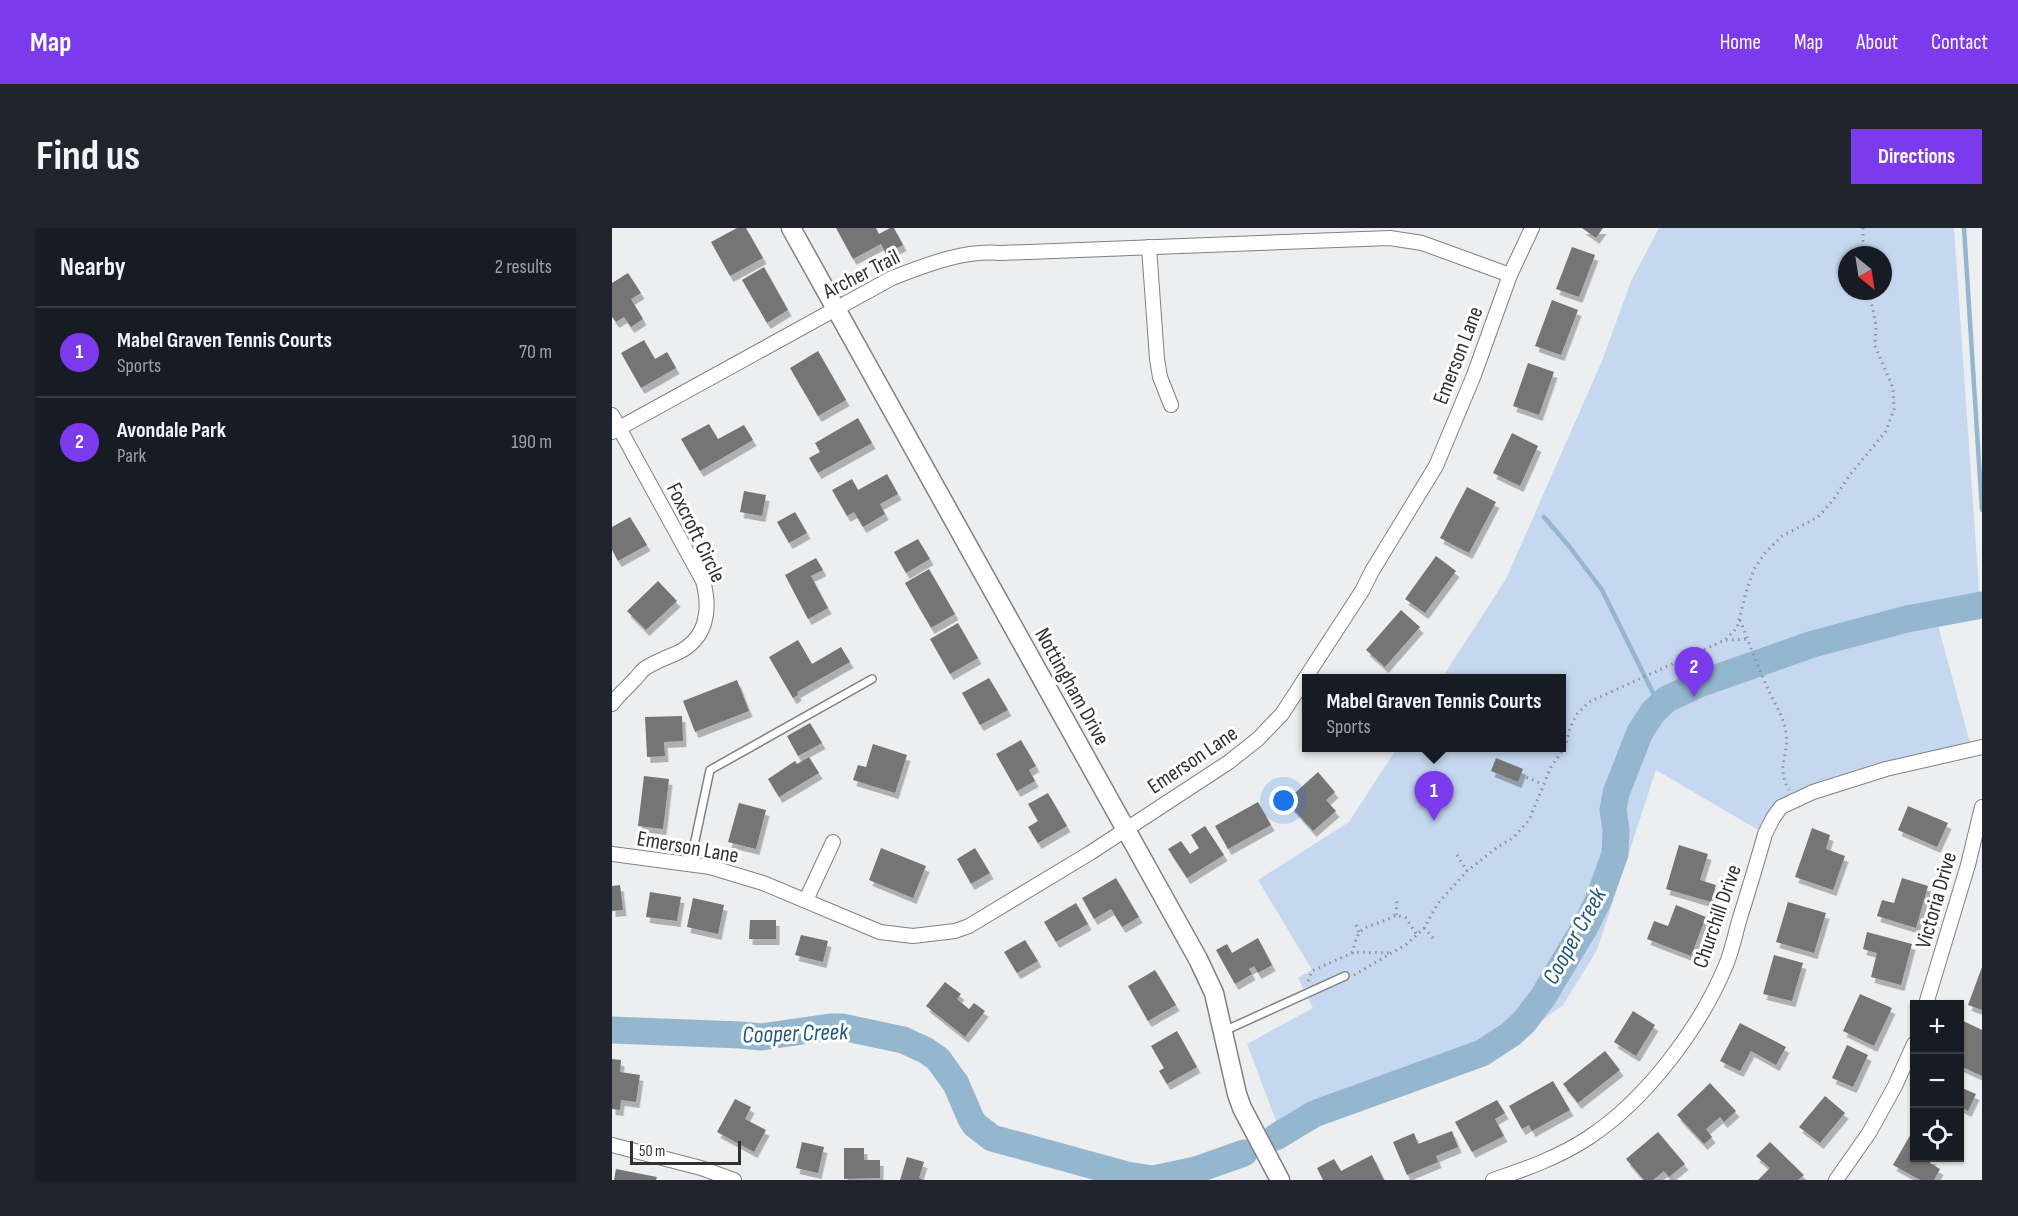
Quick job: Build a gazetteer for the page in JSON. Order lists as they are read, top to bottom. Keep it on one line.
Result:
{"streets":{"street":["Archer Trail","Emerson Lane","Foxcroft Circle","Nottingham Drive","Victoria Drive","Churchill Drive"]},"crossings":[["Archer Trail","Emerson Lane"],["Archer Trail","Foxcroft Circle"],["Archer Trail","Nottingham Drive"],["Emerson Lane","Nottingham Drive"]],"water":["Cooper Creek"],"scale_bar":"50 m","north":"bottom right","page":{"header":"Map","nav":["Home","Map","About","Contact"],"buttons":"Directions","title":"Find us","heading":["Nearby","2 results"],"list":[{"mark":"1","name":"Mabel Graven Tennis Courts","note":"Sports","value":"70 m"},{"mark":"2","name":"Avondale Park","note":"Park","value":"190 m"}],"pins":["2","1"],"popup":["Mabel Graven Tennis Courts","Sports"],"map_buttons":["+","−"],"scale":"50 m"}}
